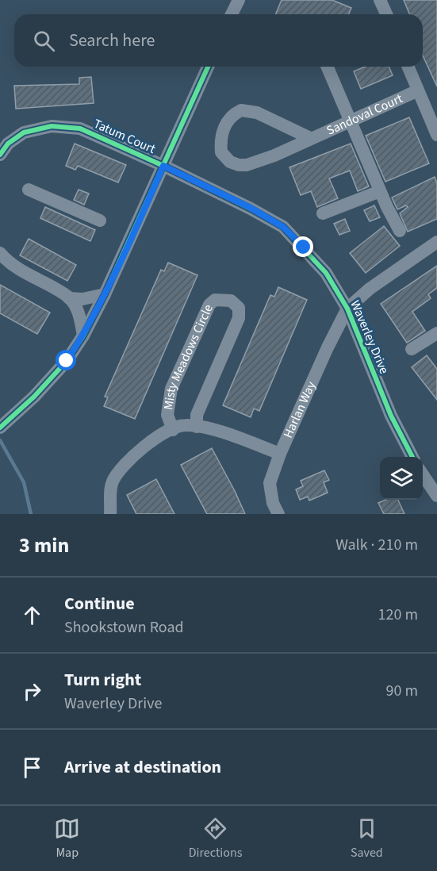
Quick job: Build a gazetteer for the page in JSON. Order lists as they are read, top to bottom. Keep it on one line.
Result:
{"streets":{"street":["Sandoval Court","Tatum Court","Waverley Drive","Misty Meadows Circle","Harlan Way"]},"crossings":[["Tatum Court","Waverley Drive"],["Waverley Drive","Harlan Way"],["Misty Meadows Circle","Harlan Way"]],"page":{"search":"Search here","heading":["3 min","Walk · 210 m"],"list":[["Continue","Shookstown Road","120 m"],["Turn right","Waverley Drive","90 m"],"Arrive at destination"],"nav":["Map","Directions","Saved"]}}
